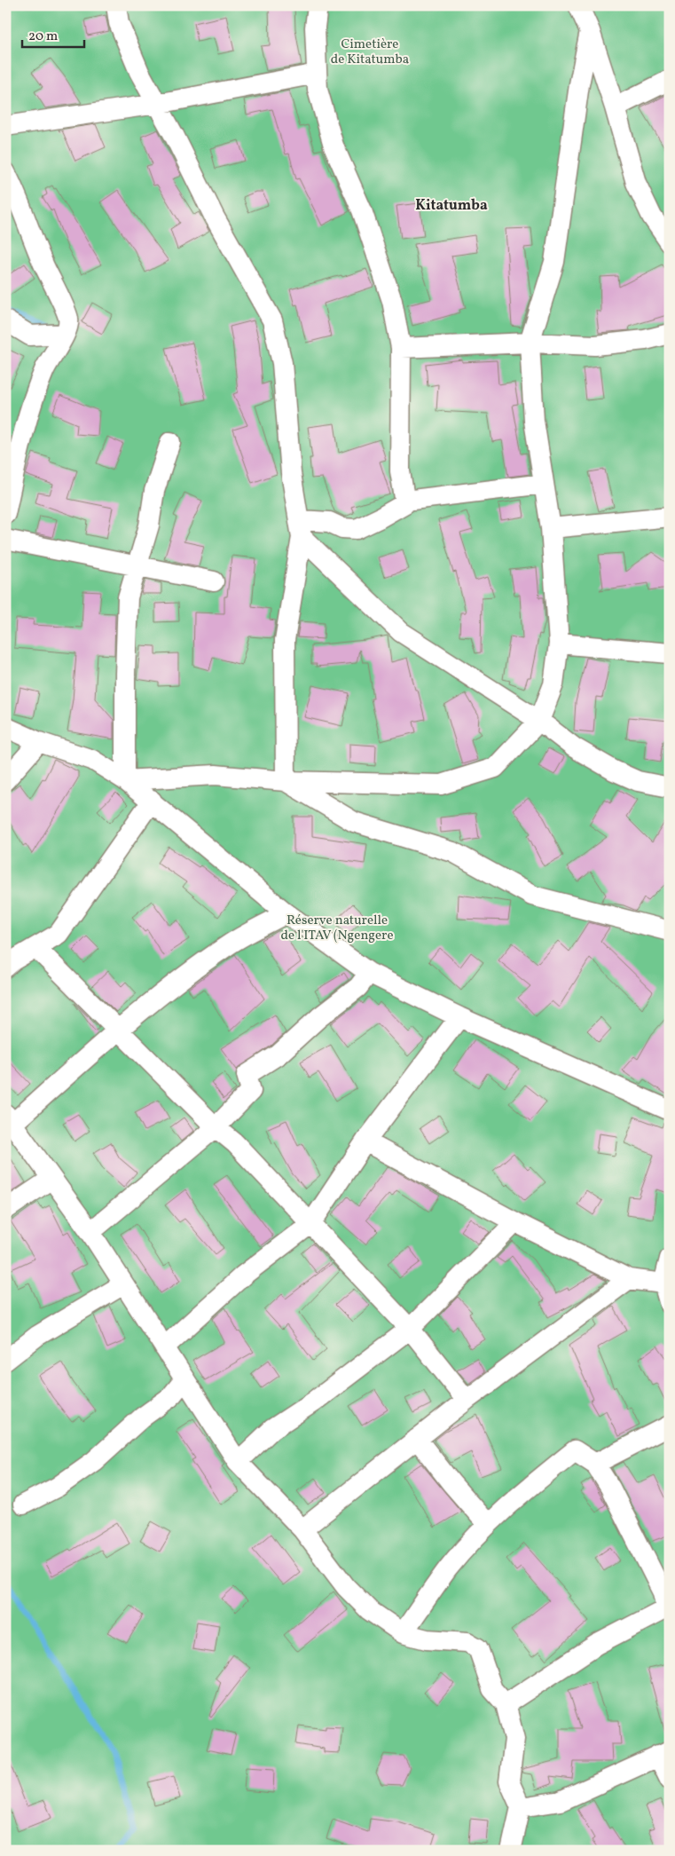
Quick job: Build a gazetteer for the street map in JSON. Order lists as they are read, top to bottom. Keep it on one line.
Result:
{"districts":["Kitatumba"],"parks":["Cimetière de Kitatumba","Réserve naturelle de l'ITAV (Ngengere"],"scale_bar":"20 m"}
